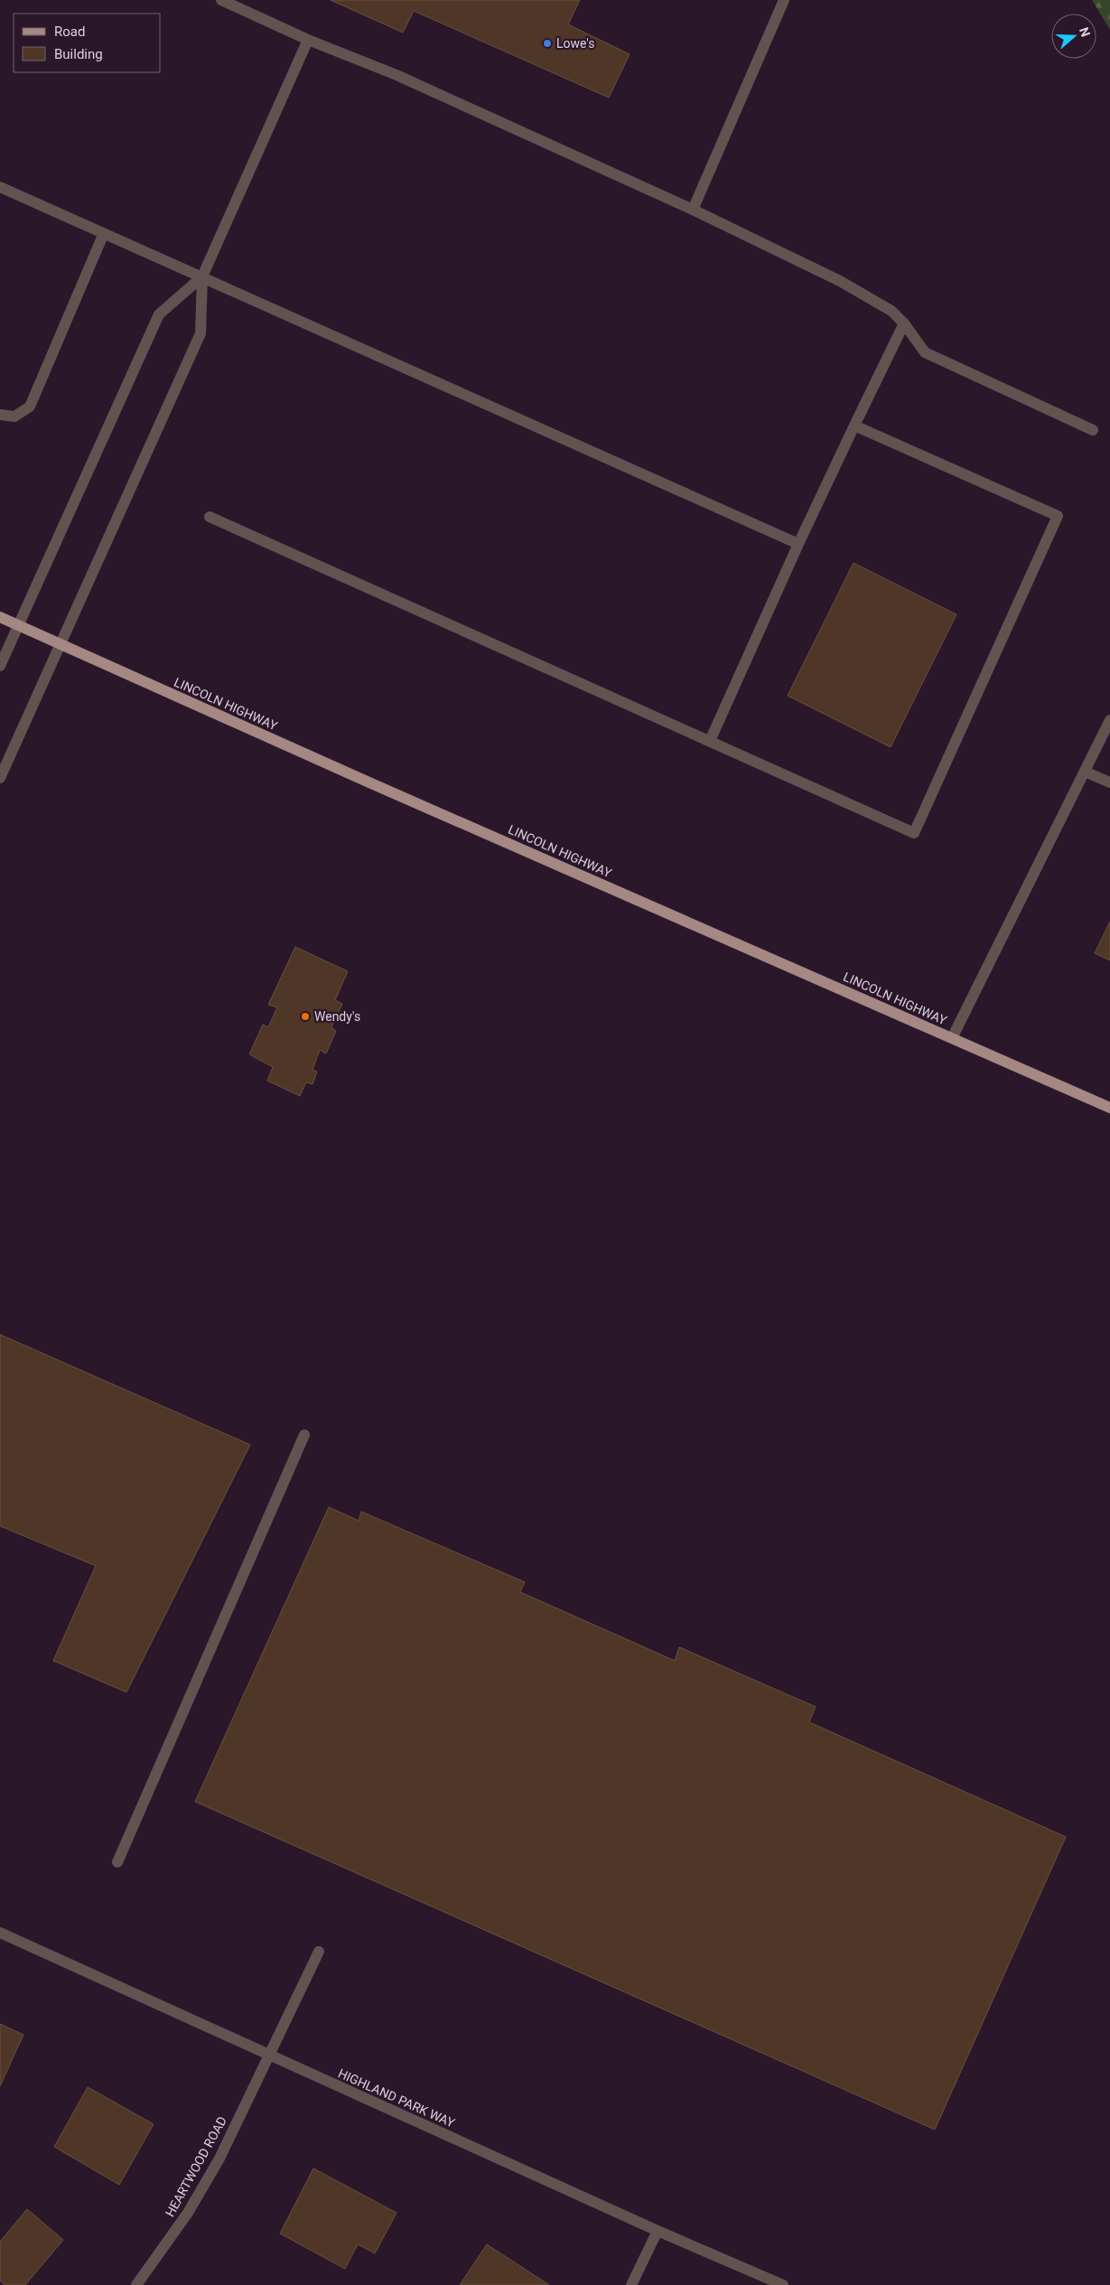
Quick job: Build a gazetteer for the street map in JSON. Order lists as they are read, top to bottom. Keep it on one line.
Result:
{"streets":{"main road":["LINCOLN HIGHWAY"],"street":["HIGHLAND PARK WAY","HEARTWOOD ROAD"]},"crossings":[["HIGHLAND PARK WAY","HEARTWOOD ROAD"]],"places":["Lowe's","Wendy's"],"legend":["Road","Building"],"north":"right"}
